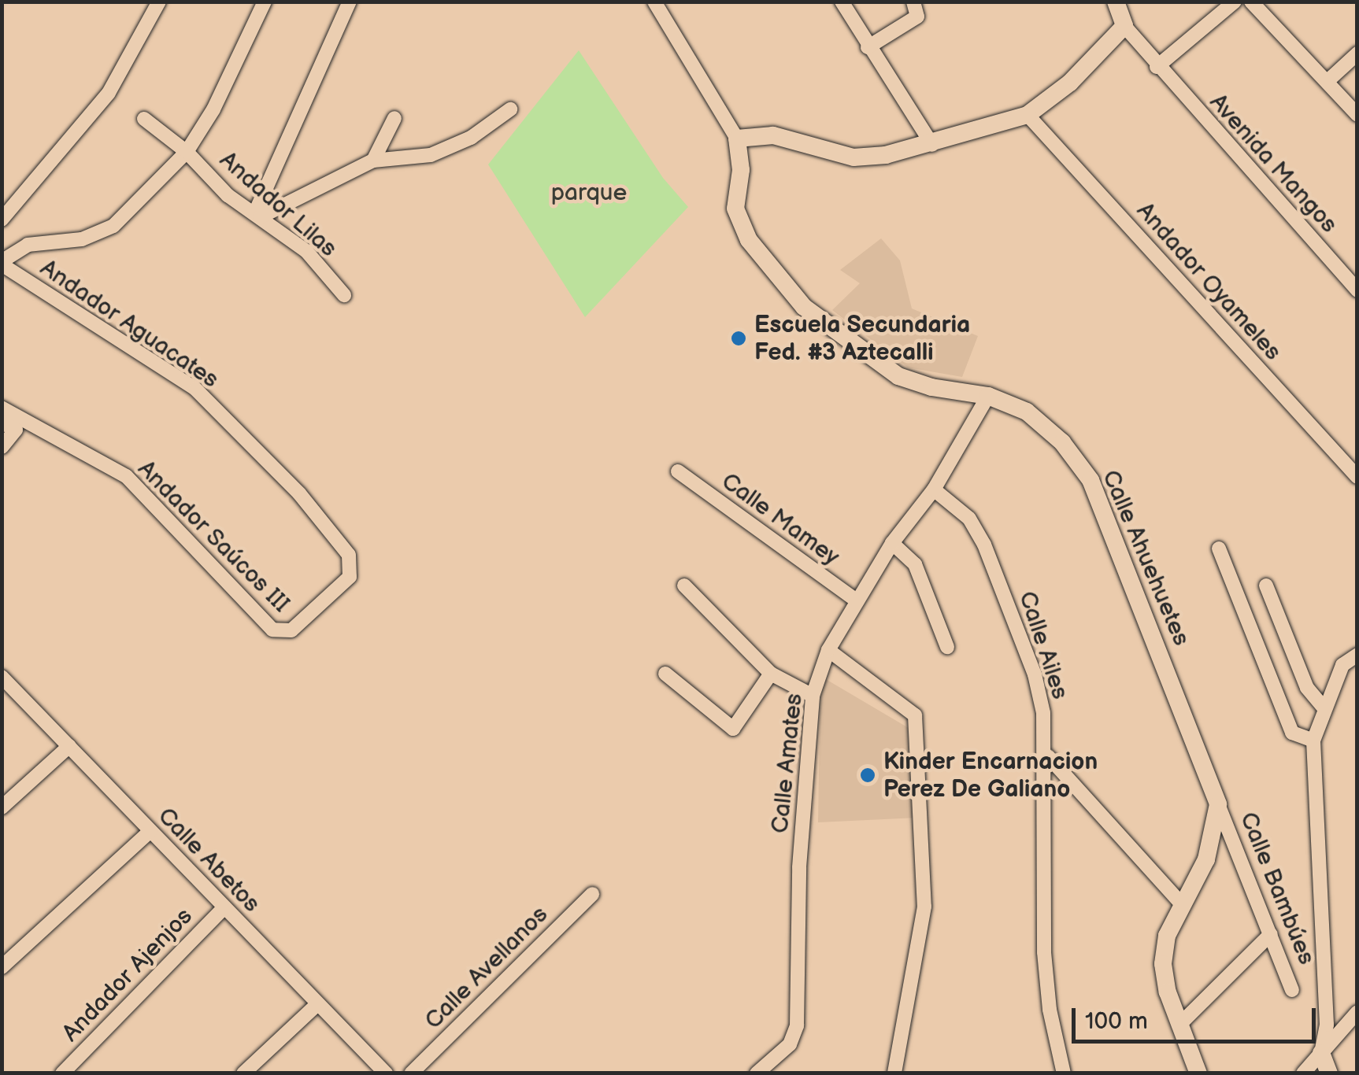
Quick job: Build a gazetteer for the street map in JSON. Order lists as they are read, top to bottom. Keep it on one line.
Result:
{"streets":{"main road":["Calle Ahuehuetes"],"street":["Avenida Mangos","Andador Lilas","Andador Oyameles","Andador Aguacates","Calle Mamey","Andador Saúcos III","Calle Ailes","Calle Amates","Calle Abetos","Calle Bambúes","Calle Avellanos","Andador Ajenjos"]},"crossings":[["Andador Aguacates","Andador Saúcos III"],["Calle Mamey","Calle Amates"],["Calle Ahuehuetes","Calle Amates"],["Calle Ahuehuetes","Calle Bambúes"],["Calle Ailes","Calle Amates"],["Calle Abetos","Andador Ajenjos"]],"parks":["parque"],"places":["Escuela Secundaria Fed. #3 Aztecalli","Kinder Encarnacion Perez De Galiano"],"scale_bar":"100 m"}
